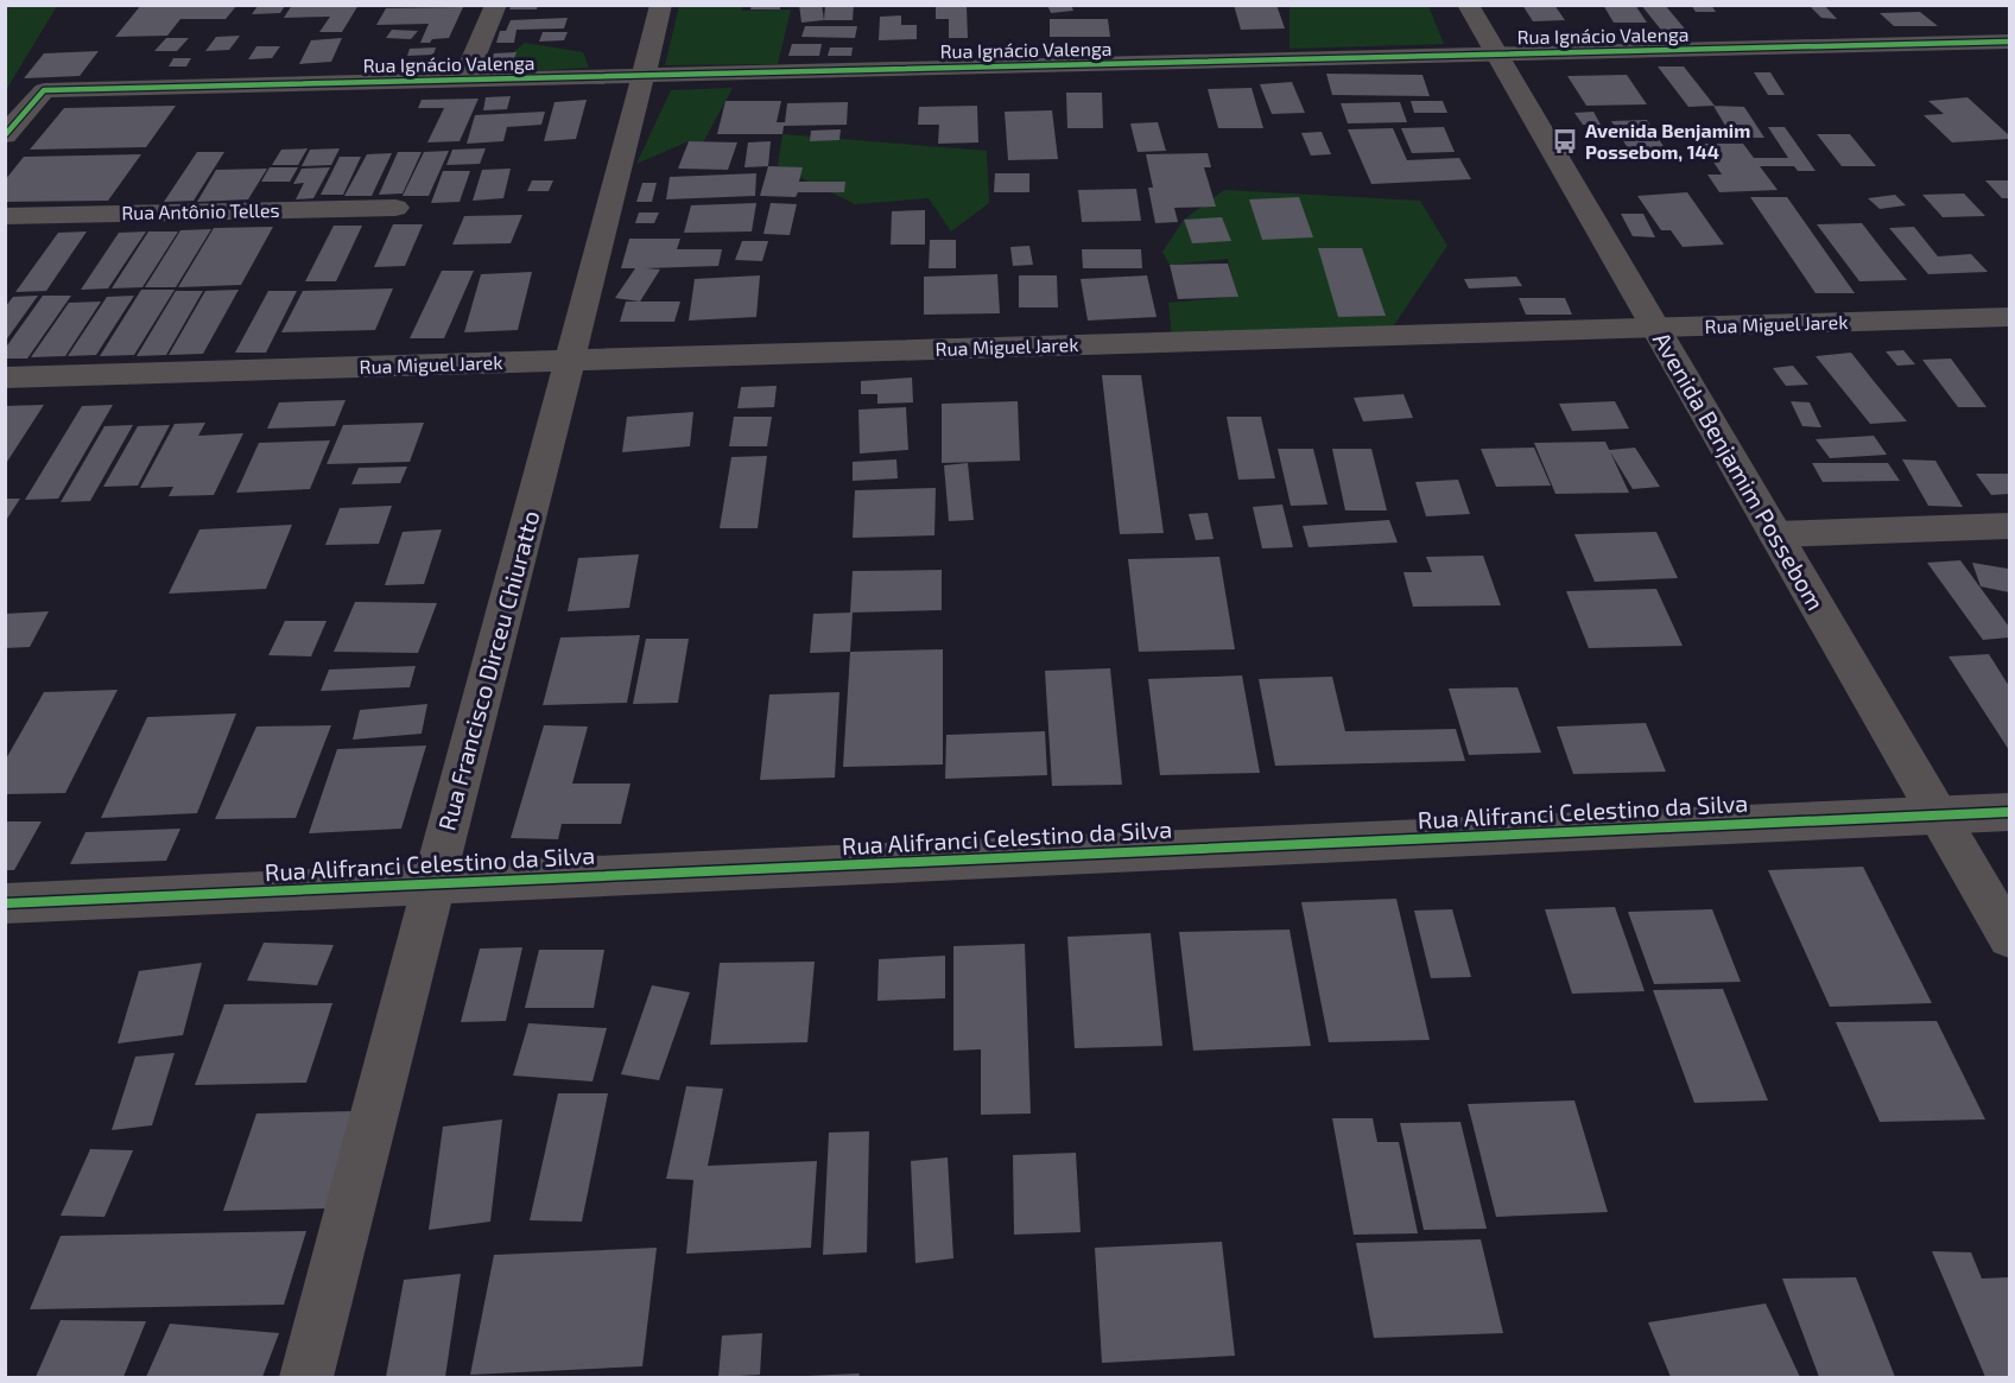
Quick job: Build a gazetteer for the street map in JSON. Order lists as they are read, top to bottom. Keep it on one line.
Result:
{"streets":{"street":["Rua Ignácio Valenga","Rua Antônio Telles","Rua Miguel Jarek","Avenida Benjamim Possebom","Rua Francisco Dirceu Chiuratto","Rua Alifranci Celestino da Silva"]},"crossings":[["Rua Ignácio Valenga","Avenida Benjamim Possebom"],["Rua Ignácio Valenga","Rua Francisco Dirceu Chiuratto"],["Rua Miguel Jarek","Avenida Benjamim Possebom"],["Rua Miguel Jarek","Rua Francisco Dirceu Chiuratto"],["Avenida Benjamim Possebom","Rua Alifranci Celestino da Silva"],["Rua Francisco Dirceu Chiuratto","Rua Alifranci Celestino da Silva"]],"places":{"bus stop":["Avenida Benjamim Possebom, 144"]}}
